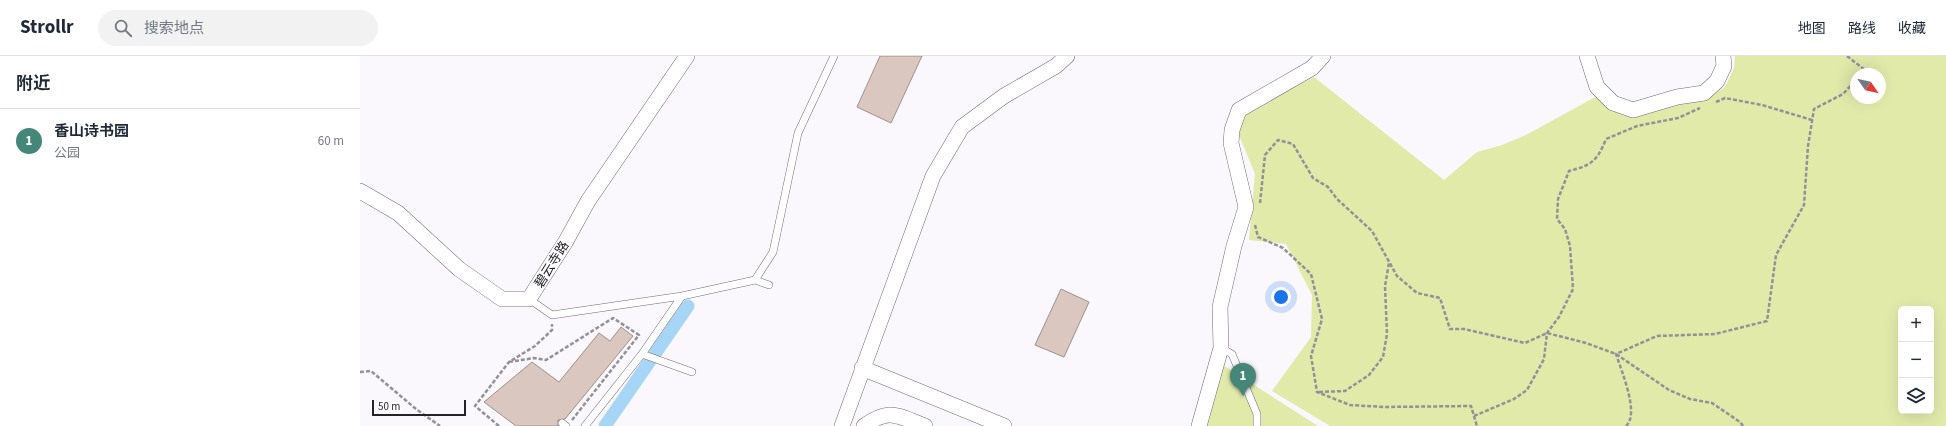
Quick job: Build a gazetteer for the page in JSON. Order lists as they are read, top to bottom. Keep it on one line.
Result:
{"streets":{"street":["碧云寺路"]},"scale_bar":"50 m","north":"bottom right","page":{"header":"Strollr","search":"搜索地点","nav":["地图","路线","收藏"],"heading":"附近","list":[{"mark":"1","name":"香山诗书园","note":"公园","value":"60 m"}],"map_buttons":["+","−"],"pins":"1","scale":"50 m"}}
